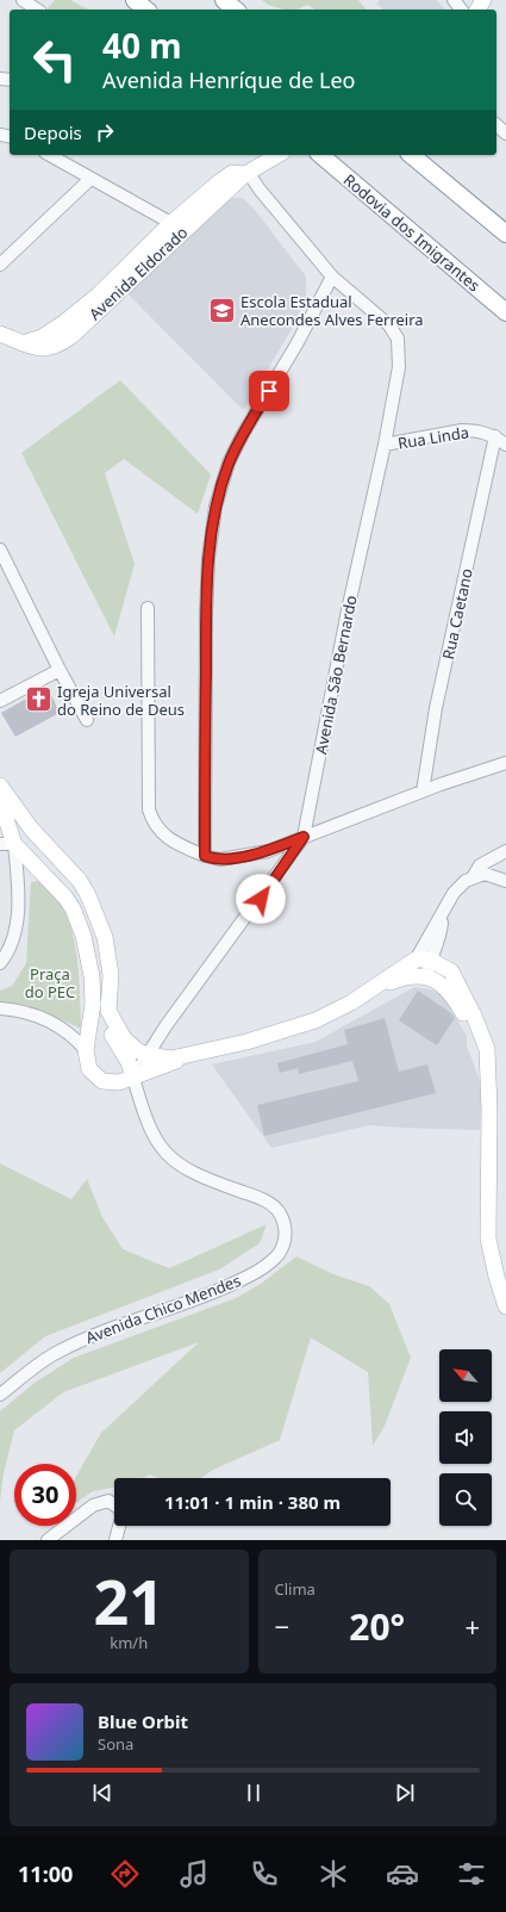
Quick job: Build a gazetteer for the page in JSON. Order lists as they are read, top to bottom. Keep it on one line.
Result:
{"streets":{"highway":["Rodovia dos Imigrantes"],"main road":["Avenida Eldorado"],"street":["Rua Linda","Rua Caetano","Avenida São Bernardo","Avenida Chico Mendes"]},"crossings":[["Avenida Eldorado","Avenida São Bernardo"],["Rua Linda","Rua Caetano"],["Rua Linda","Avenida São Bernardo"],["Avenida São Bernardo","Avenida Chico Mendes"]],"parks":["Praça do PEC"],"places":{"school or university":["Escola Estadual Anecondes Alves Ferreira"],"church":["Igreja Universal do Reino de Deus"]},"north":"top left","page":{"turn":["40 m","Avenida Henríque de Leo"],"then":"Depois","limit":"30","trip":"11:01 · 1 min · 380 m","tile":[["21","km/h"],"Clima"],"heat":["−","20°","+"],"song":["Blue Orbit","Sona"],"tabs":"11:00"}}
